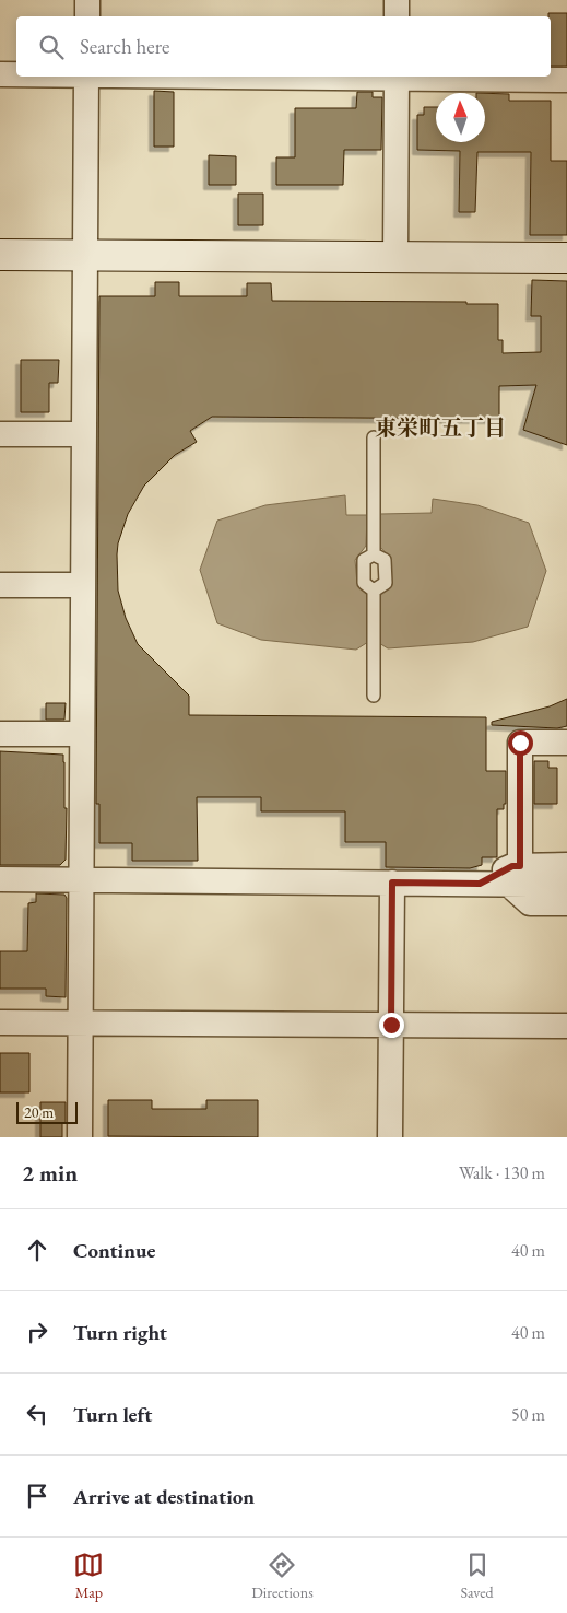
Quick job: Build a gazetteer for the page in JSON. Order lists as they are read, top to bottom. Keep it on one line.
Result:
{"districts":["東栄町五丁目"],"scale_bar":"20 m","north":"top","page":{"search":"Search here","scale":"20 m","heading":["2 min","Walk · 130 m"],"list":[["Continue","40 m"],["Turn right","40 m"],["Turn left","50 m"],"Arrive at destination"],"nav":["Map","Directions","Saved"]}}
